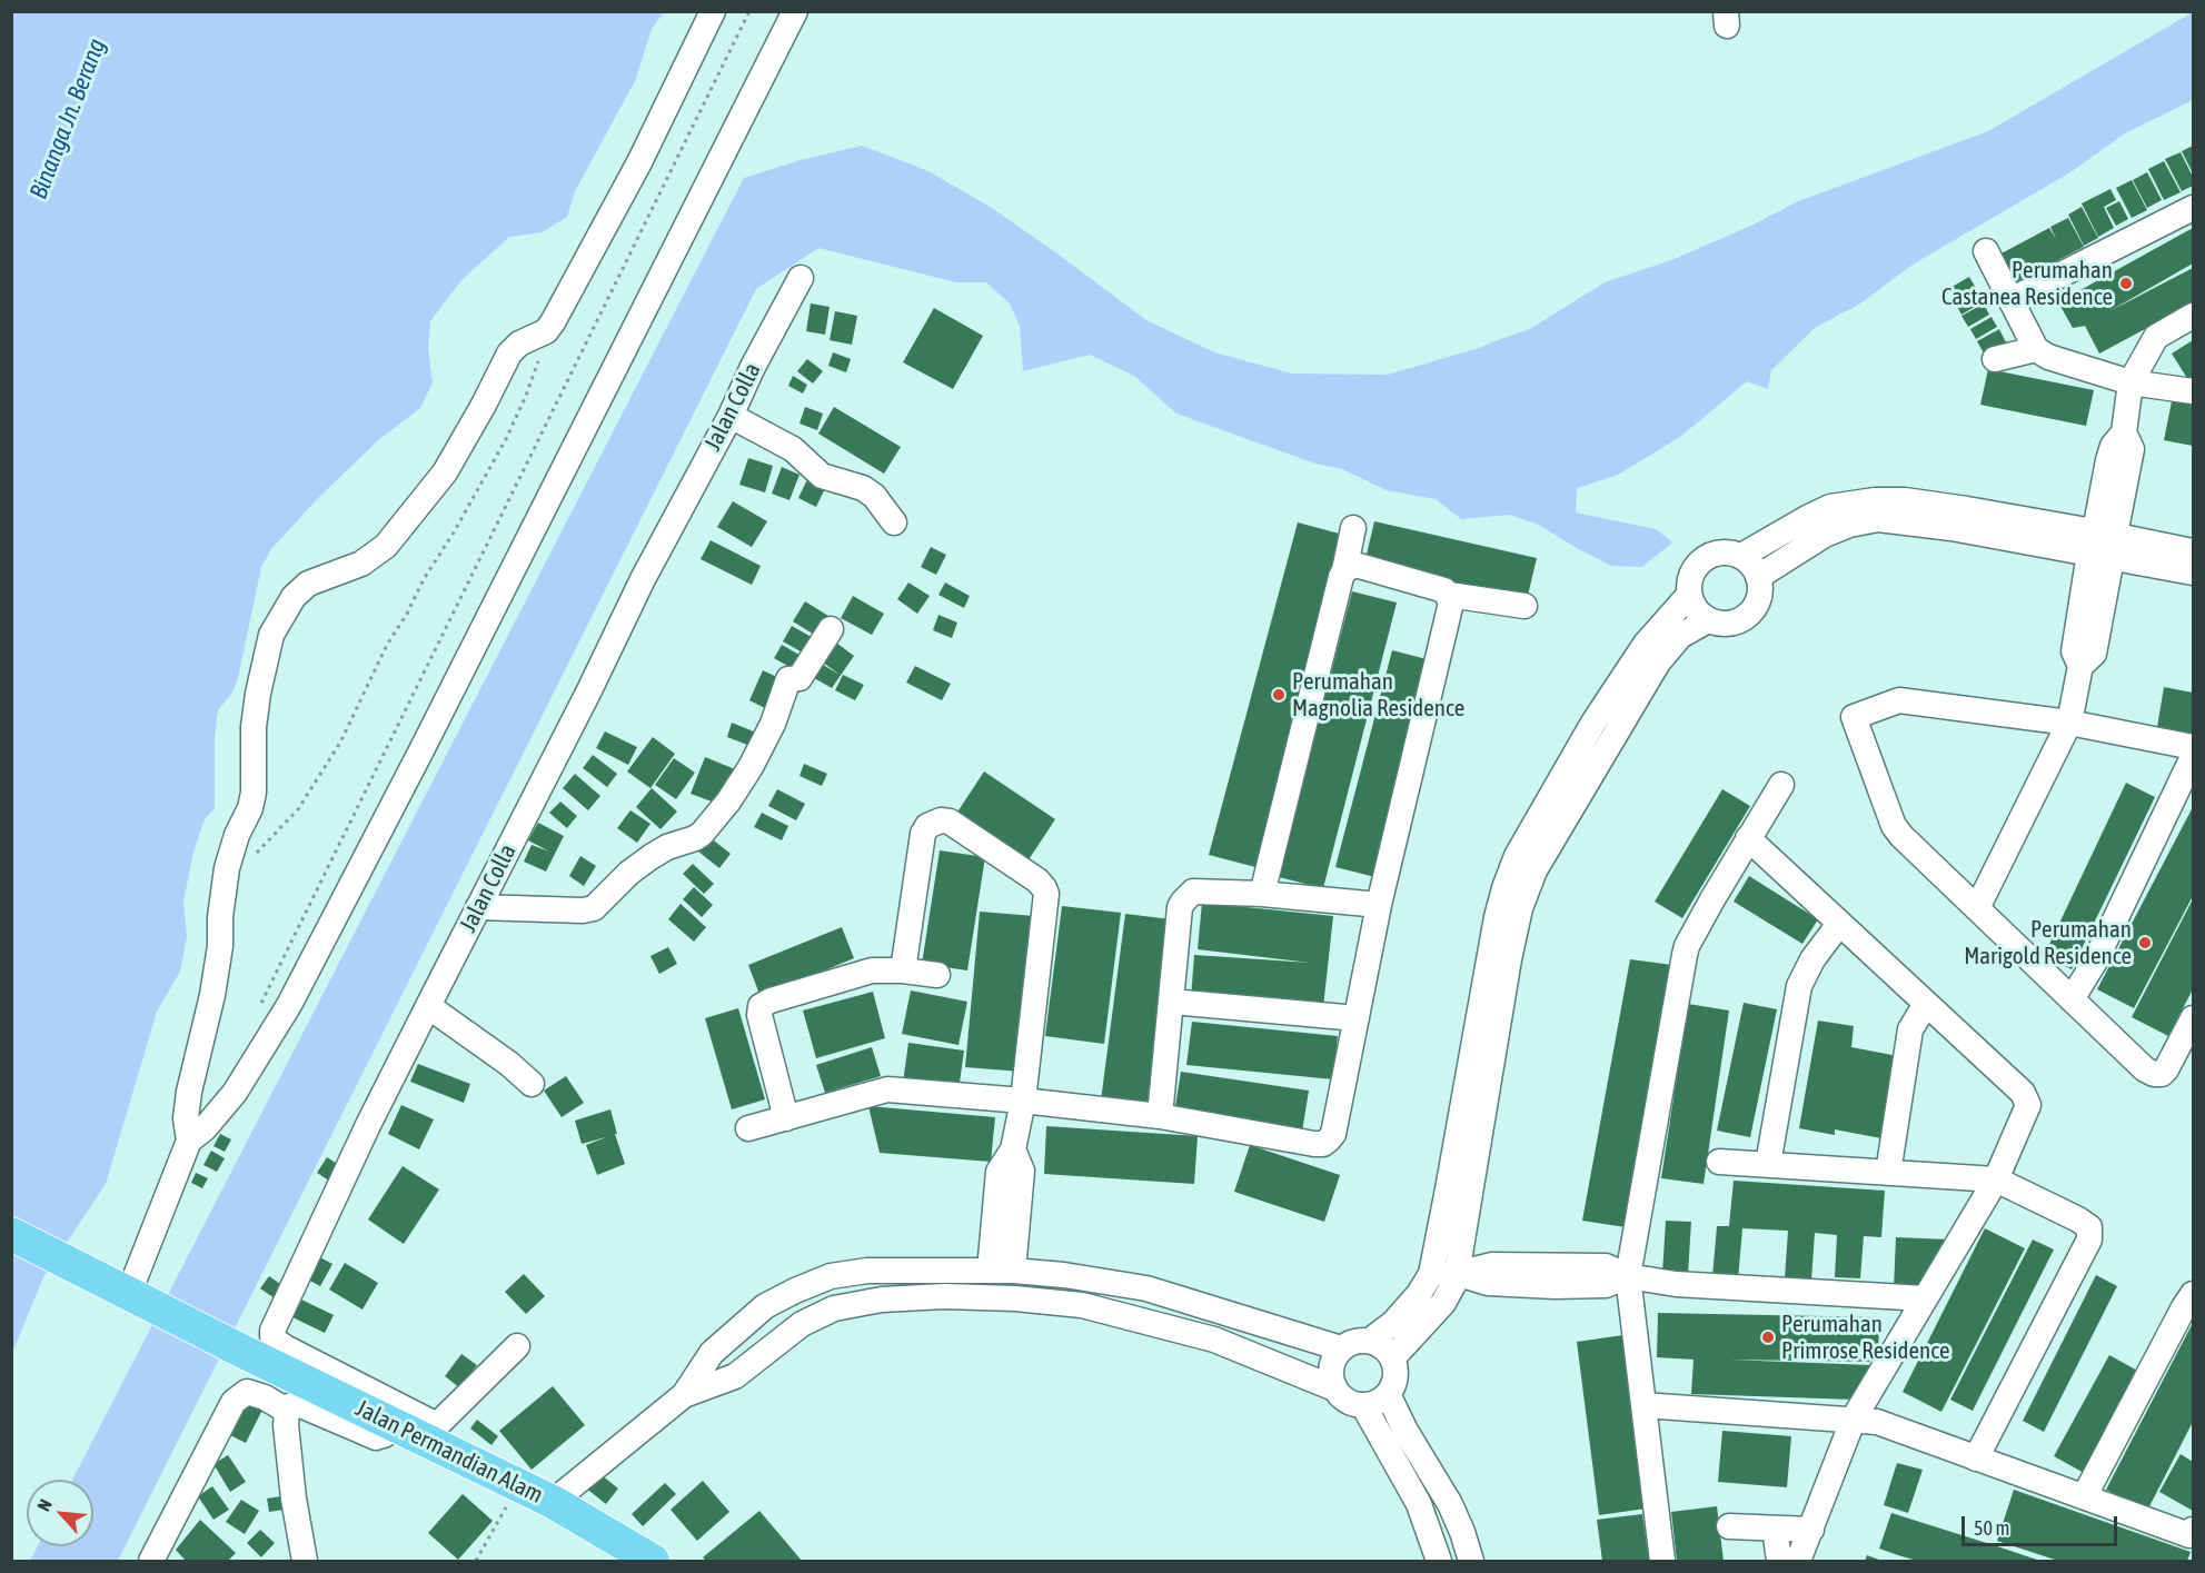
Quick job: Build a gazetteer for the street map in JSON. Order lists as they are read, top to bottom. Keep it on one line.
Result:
{"streets":{"main road":["Jalan Permandian Alam"],"street":["Jalan Colla"]},"crossings":[["Jalan Colla","Jalan Permandian Alam"]],"water":["Binanga Jn. Berang"],"places":["Perumahan Castanea Residence","Perumahan Magnolia Residence","Perumahan Marigold Residence","Perumahan Primrose Residence"],"scale_bar":"50 m","north":"top left"}
